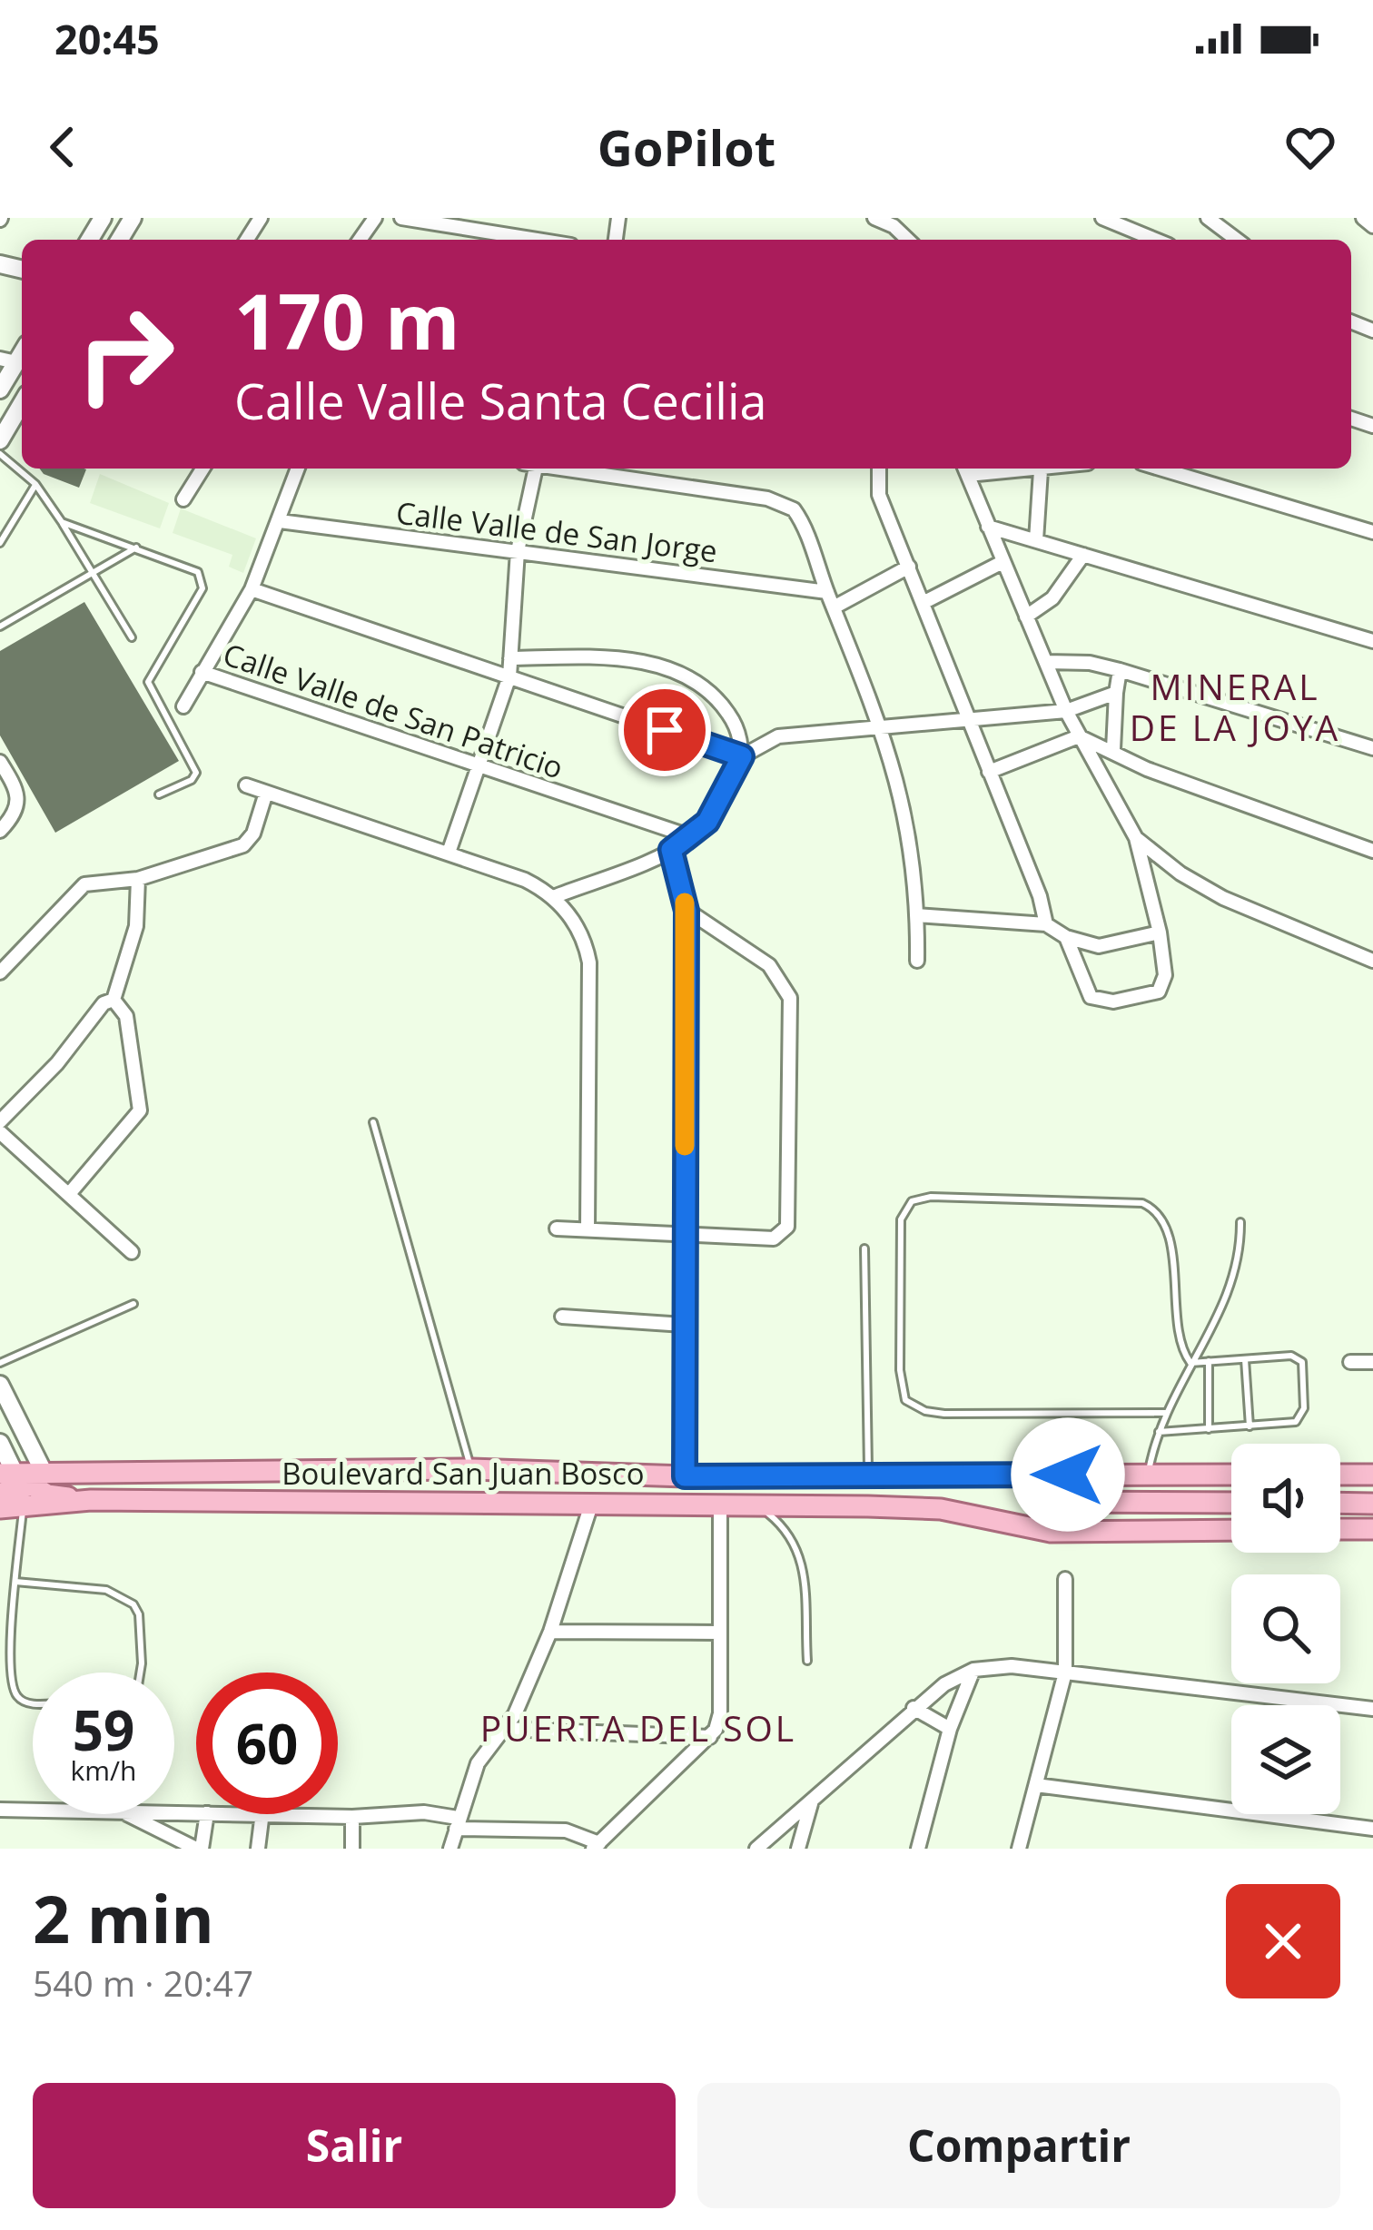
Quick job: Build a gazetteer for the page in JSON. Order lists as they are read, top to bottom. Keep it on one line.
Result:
{"streets":{"main road":["Boulevard San Juan Bosco"],"street":["Calle Valle de San Jorge","Calle Valle de San Patricio"]},"districts":["MINERAL DE LA JOYA","PUERTA DEL SOL"],"page":{"status":"20:45","header":"GoPilot","turn":["170 m","Calle Valle Santa Cecilia"],"speed":"59 km/h","limit":"60","heading":["2 min","540 m · 20:47"],"buttons":["Salir","Compartir"]}}
